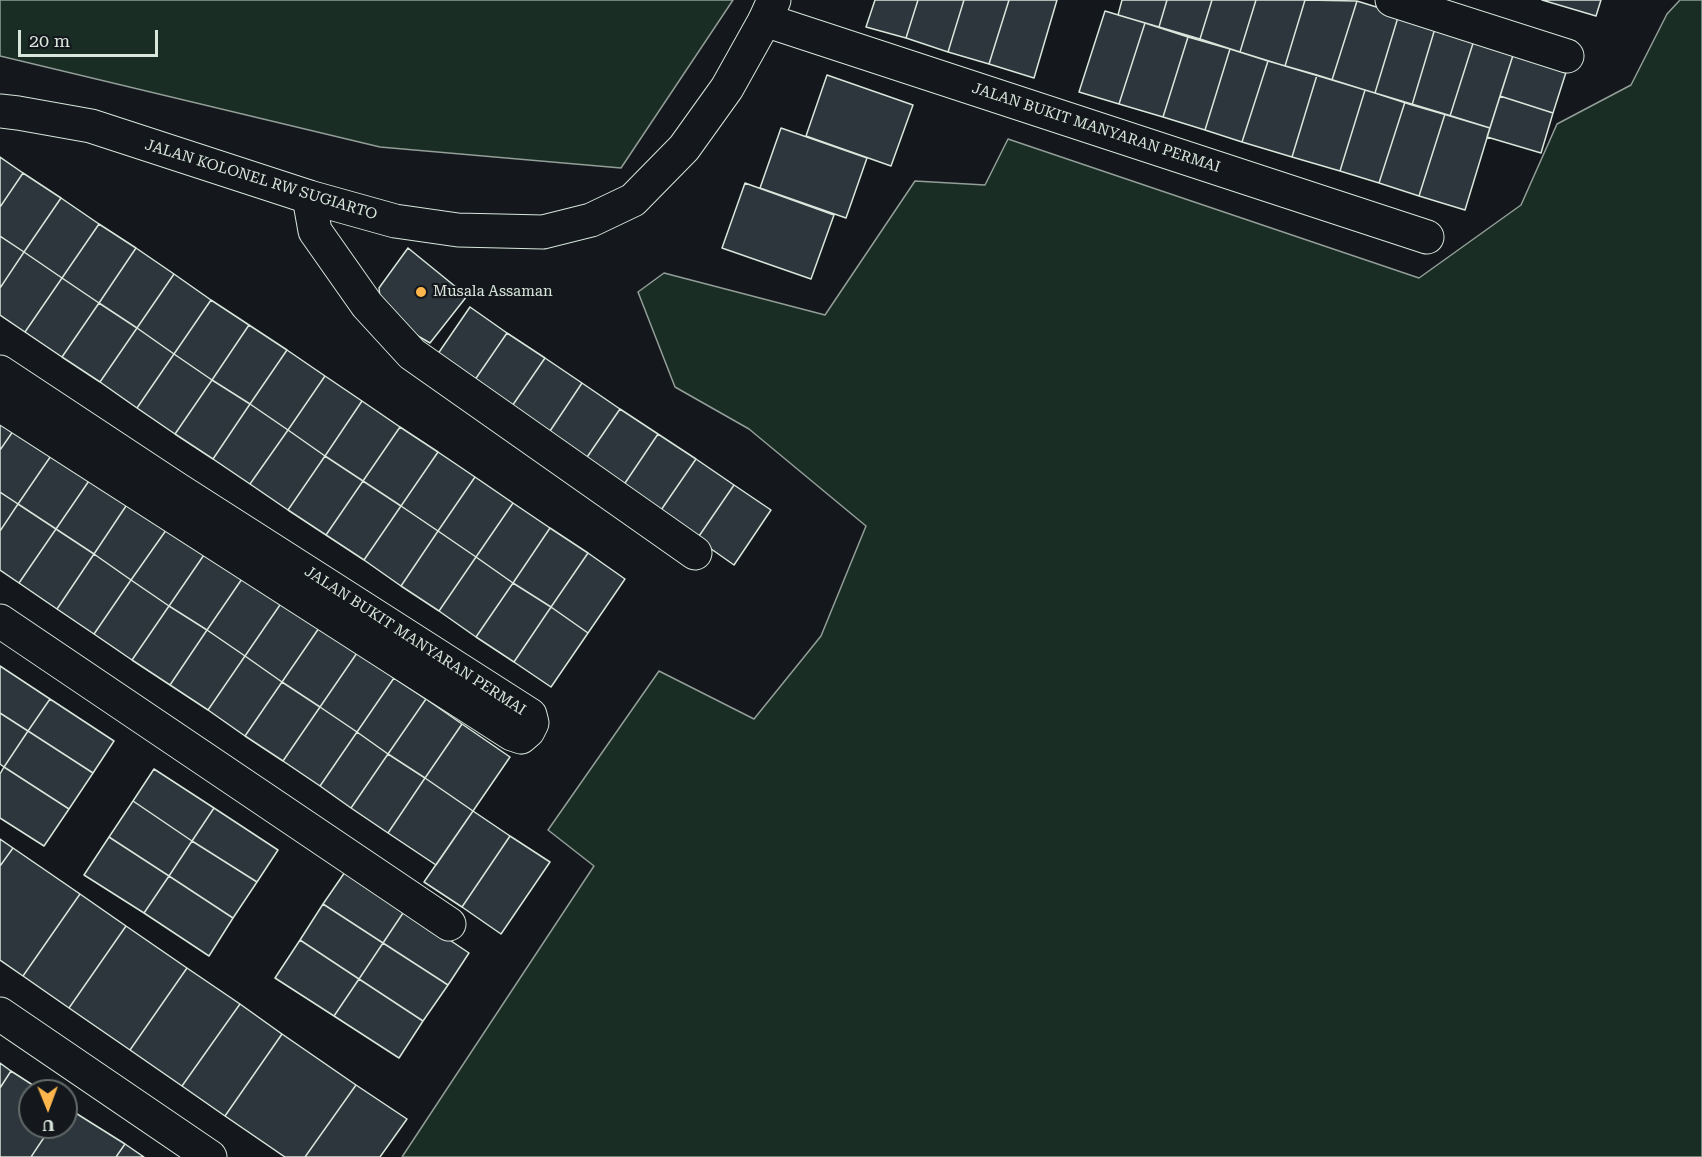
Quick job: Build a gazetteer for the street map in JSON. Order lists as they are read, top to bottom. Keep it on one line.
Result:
{"streets":{"street":["JALAN BUKIT MANYARAN PERMAI","JALAN KOLONEL RW SUGIARTO"]},"crossings":[["JALAN BUKIT MANYARAN PERMAI","JALAN KOLONEL RW SUGIARTO"]],"places":["Musala Assaman"],"scale_bar":"20 m","north":"bottom"}
